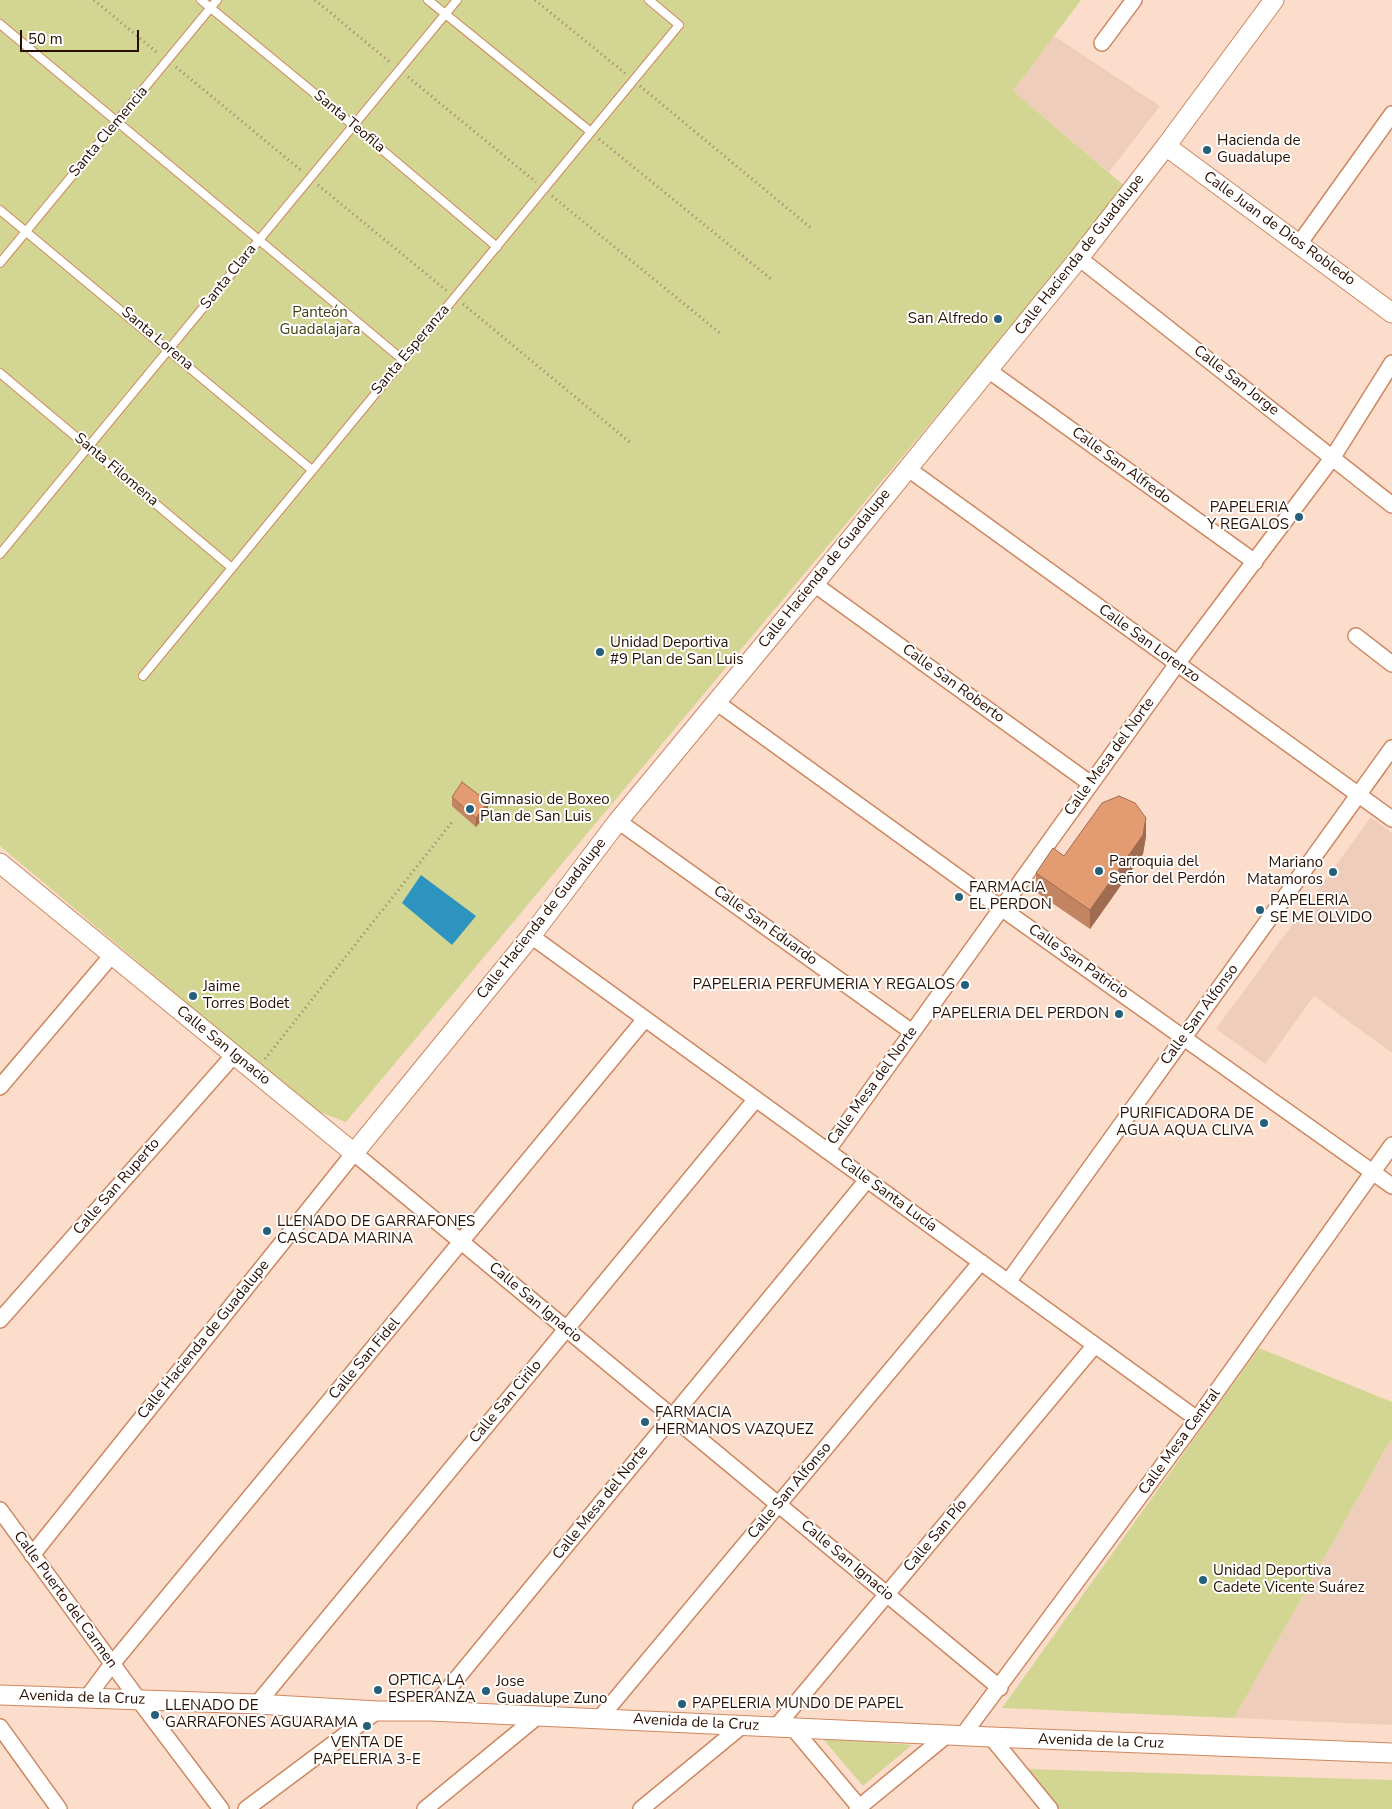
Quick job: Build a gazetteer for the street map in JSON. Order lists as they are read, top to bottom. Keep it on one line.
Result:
{"streets":{"street":["Calle Juan de Dios Robledo","Calle Hacienda de Guadalupe","Calle San Jorge","Calle San Alfredo","Calle San Lorenzo","Calle San Roberto","Calle Mesa del Norte","Calle San Eduardo","Calle San Patricio","Calle San Alfonso","Calle San Ignacio","Calle San Ruperto","Calle Santa Lucía","Calle San Fidel","Calle San Cirilo","Calle Mesa Central","Calle San Pío","Calle Puerto del Carmen","Avenida de la Cruz"],"lane":["Santa Teofila","Santa Clemencia","Santa Clara","Santa Lorena","Santa Esperanza","Santa Filomena"]},"crossings":[["Santa Teofila","Santa Clemencia"],["Santa Teofila","Santa Clara"],["Santa Teofila","Santa Esperanza"],["Santa Clemencia","Santa Lorena"],["Calle Juan de Dios Robledo","Calle Hacienda de Guadalupe"],["Calle Hacienda de Guadalupe","Calle San Jorge"],["Calle Hacienda de Guadalupe","Calle San Alfredo"],["Calle Hacienda de Guadalupe","Calle San Lorenzo"],["Calle Hacienda de Guadalupe","Calle San Roberto"],["Calle Hacienda de Guadalupe","Calle San Eduardo"],["Calle Hacienda de Guadalupe","Calle San Patricio"],["Calle Hacienda de Guadalupe","Calle San Ignacio"],["Calle Hacienda de Guadalupe","Calle Santa Lucía"],["Calle Hacienda de Guadalupe","Calle Puerto del Carmen"],["Santa Clara","Santa Lorena"],["Santa Clara","Santa Filomena"],["Santa Lorena","Santa Esperanza"],["Santa Esperanza","Santa Filomena"],["Calle San Jorge","Calle Mesa del Norte"],["Calle San Alfredo","Calle Mesa del Norte"],["Calle San Lorenzo","Calle Mesa del Norte"],["Calle San Lorenzo","Calle San Alfonso"],["Calle San Roberto","Calle Mesa del Norte"],["Calle Mesa del Norte","Calle San Eduardo"],["Calle Mesa del Norte","Calle San Patricio"],["Calle Mesa del Norte","Calle San Ignacio"],["Calle Mesa del Norte","Calle Santa Lucía"],["Calle Mesa del Norte","Avenida de la Cruz"],["Calle San Patricio","Calle San Alfonso"],["Calle San Patricio","Calle Mesa Central"],["Calle San Alfonso","Calle San Ignacio"],["Calle San Alfonso","Calle Santa Lucía"],["Calle San Alfonso","Avenida de la Cruz"],["Calle San Ignacio","Calle San Ruperto"],["Calle San Ignacio","Calle San Fidel"],["Calle San Ignacio","Calle San Cirilo"],["Calle San Ignacio","Calle Mesa Central"],["Calle San Ignacio","Calle San Pío"],["Calle Santa Lucía","Calle San Fidel"],["Calle Santa Lucía","Calle San Cirilo"],["Calle Santa Lucía","Calle Mesa Central"],["Calle Santa Lucía","Calle San Pío"],["Calle San Fidel","Calle Puerto del Carmen"],["Calle San Fidel","Avenida de la Cruz"],["Calle San Cirilo","Avenida de la Cruz"],["Calle Mesa Central","Avenida de la Cruz"],["Calle San Pío","Avenida de la Cruz"],["Calle Puerto del Carmen","Avenida de la Cruz"]],"parks":["Panteón Guadalajara"],"places":["Hacienda de Guadalupe","San Alfredo","PAPELERIA Y REGALOS","Unidad Deportiva #9 Plan de San Luis","Gimnasio de Boxeo Plan de San Luis","Parroquia del Señor del Perdón","Mariano Matamoros","FARMACIA EL PERDON","PAPELERIA SE ME OLVIDO","PAPELERIA PERFUMERIA Y REGALOS","Jaime Torres Bodet","PAPELERIA DEL PERDON","PURIFICADORA DE AGUA AQUA CLIVA","LLENADO DE GARRAFONES CASCADA MARINA","FARMACIA HERMANOS VAZQUEZ","Unidad Deportiva Cadete Vicente Suárez","OPTICA LA ESPERANZA","Jose Guadalupe Zuno","PAPELERIA MUND0 DE PAPEL","LLENADO DE GARRAFONES AGUARAMA","VENTA DE PAPELERIA 3-E"],"scale_bar":"50 m"}
